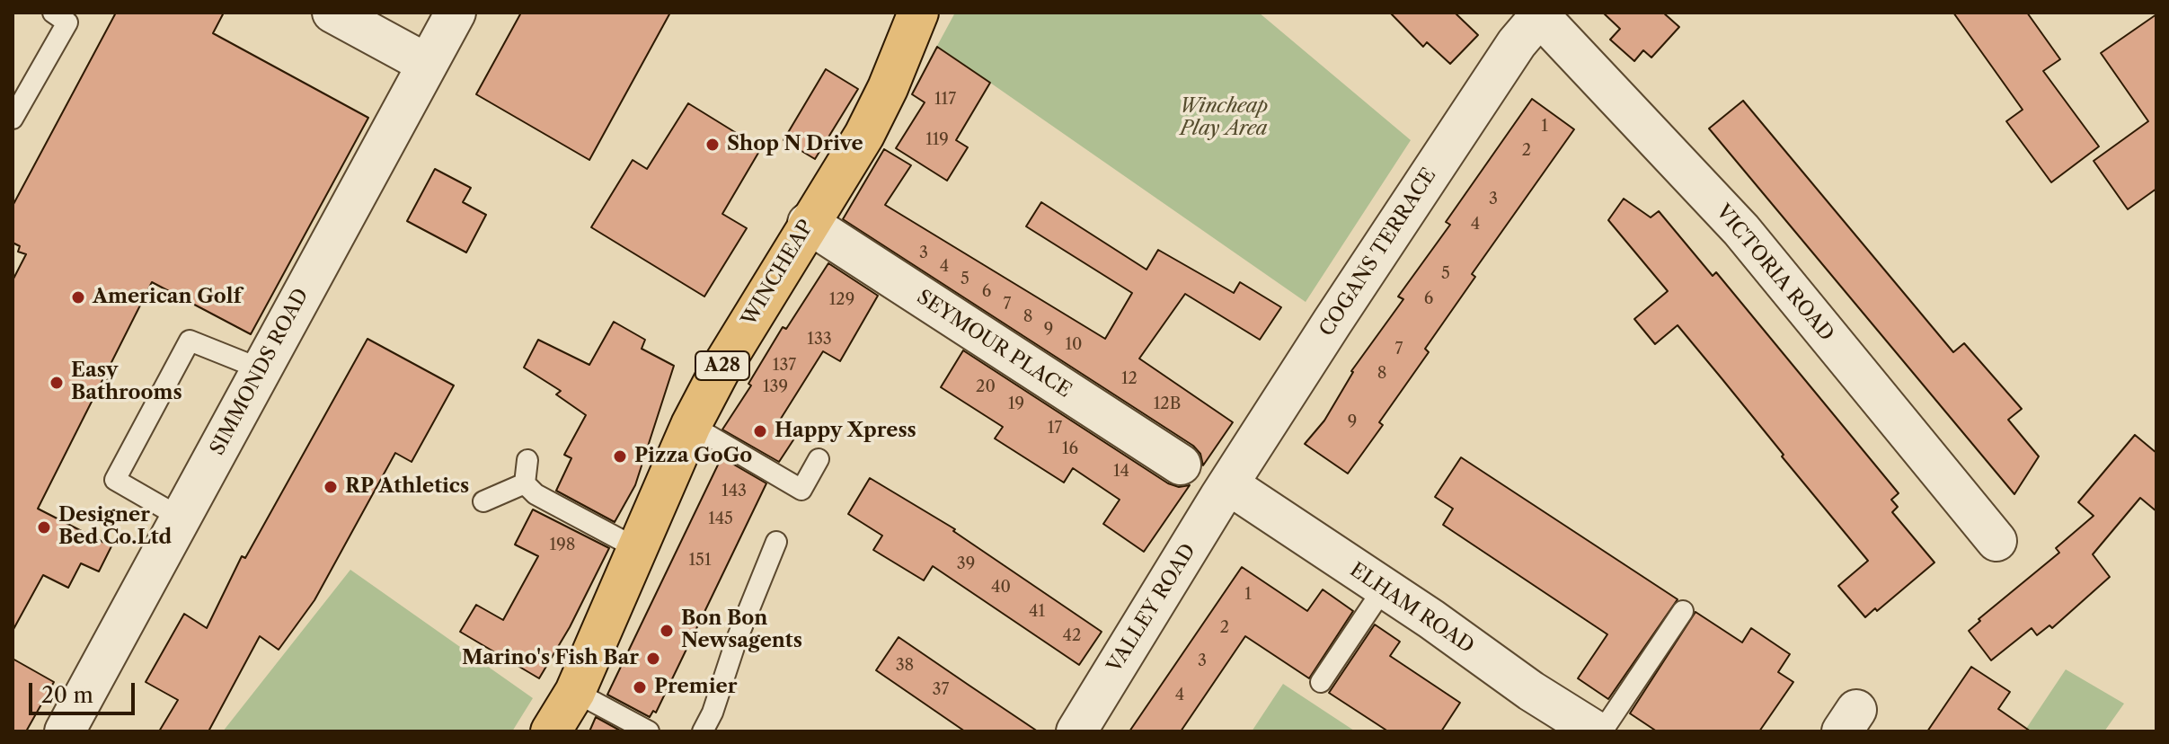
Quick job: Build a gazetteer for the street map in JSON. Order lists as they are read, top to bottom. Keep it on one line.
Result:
{"streets":{"highway":["WINCHEAP","A28"],"street":["COGANS TERRACE","VICTORIA ROAD","SEYMOUR PLACE","SIMMONDS ROAD","VALLEY ROAD","ELHAM ROAD"]},"crossings":[["COGANS TERRACE","VICTORIA ROAD"],["COGANS TERRACE","VALLEY ROAD"],["COGANS TERRACE","ELHAM ROAD"],["WINCHEAP","SEYMOUR PLACE"],["VALLEY ROAD","ELHAM ROAD"]],"parks":["Wincheap Play Area"],"places":["Shop N Drive","American Golf","Easy Bathrooms","Happy Xpress","Pizza GoGo","RP Athletics","Designer Bed Co.Ltd","Bon Bon Newsagents","Marino's Fish Bar","Premier"],"house_numbers":["117","1","119","2","3","4","3","4","5","5","6","6","129","7","8","9","133","10","7","137","8","12","139","20","19","12B","9","17","16","14","143","145","198","151","39","40","1","41","2","42","3","38","37","4"],"scale_bar":"20 m"}
